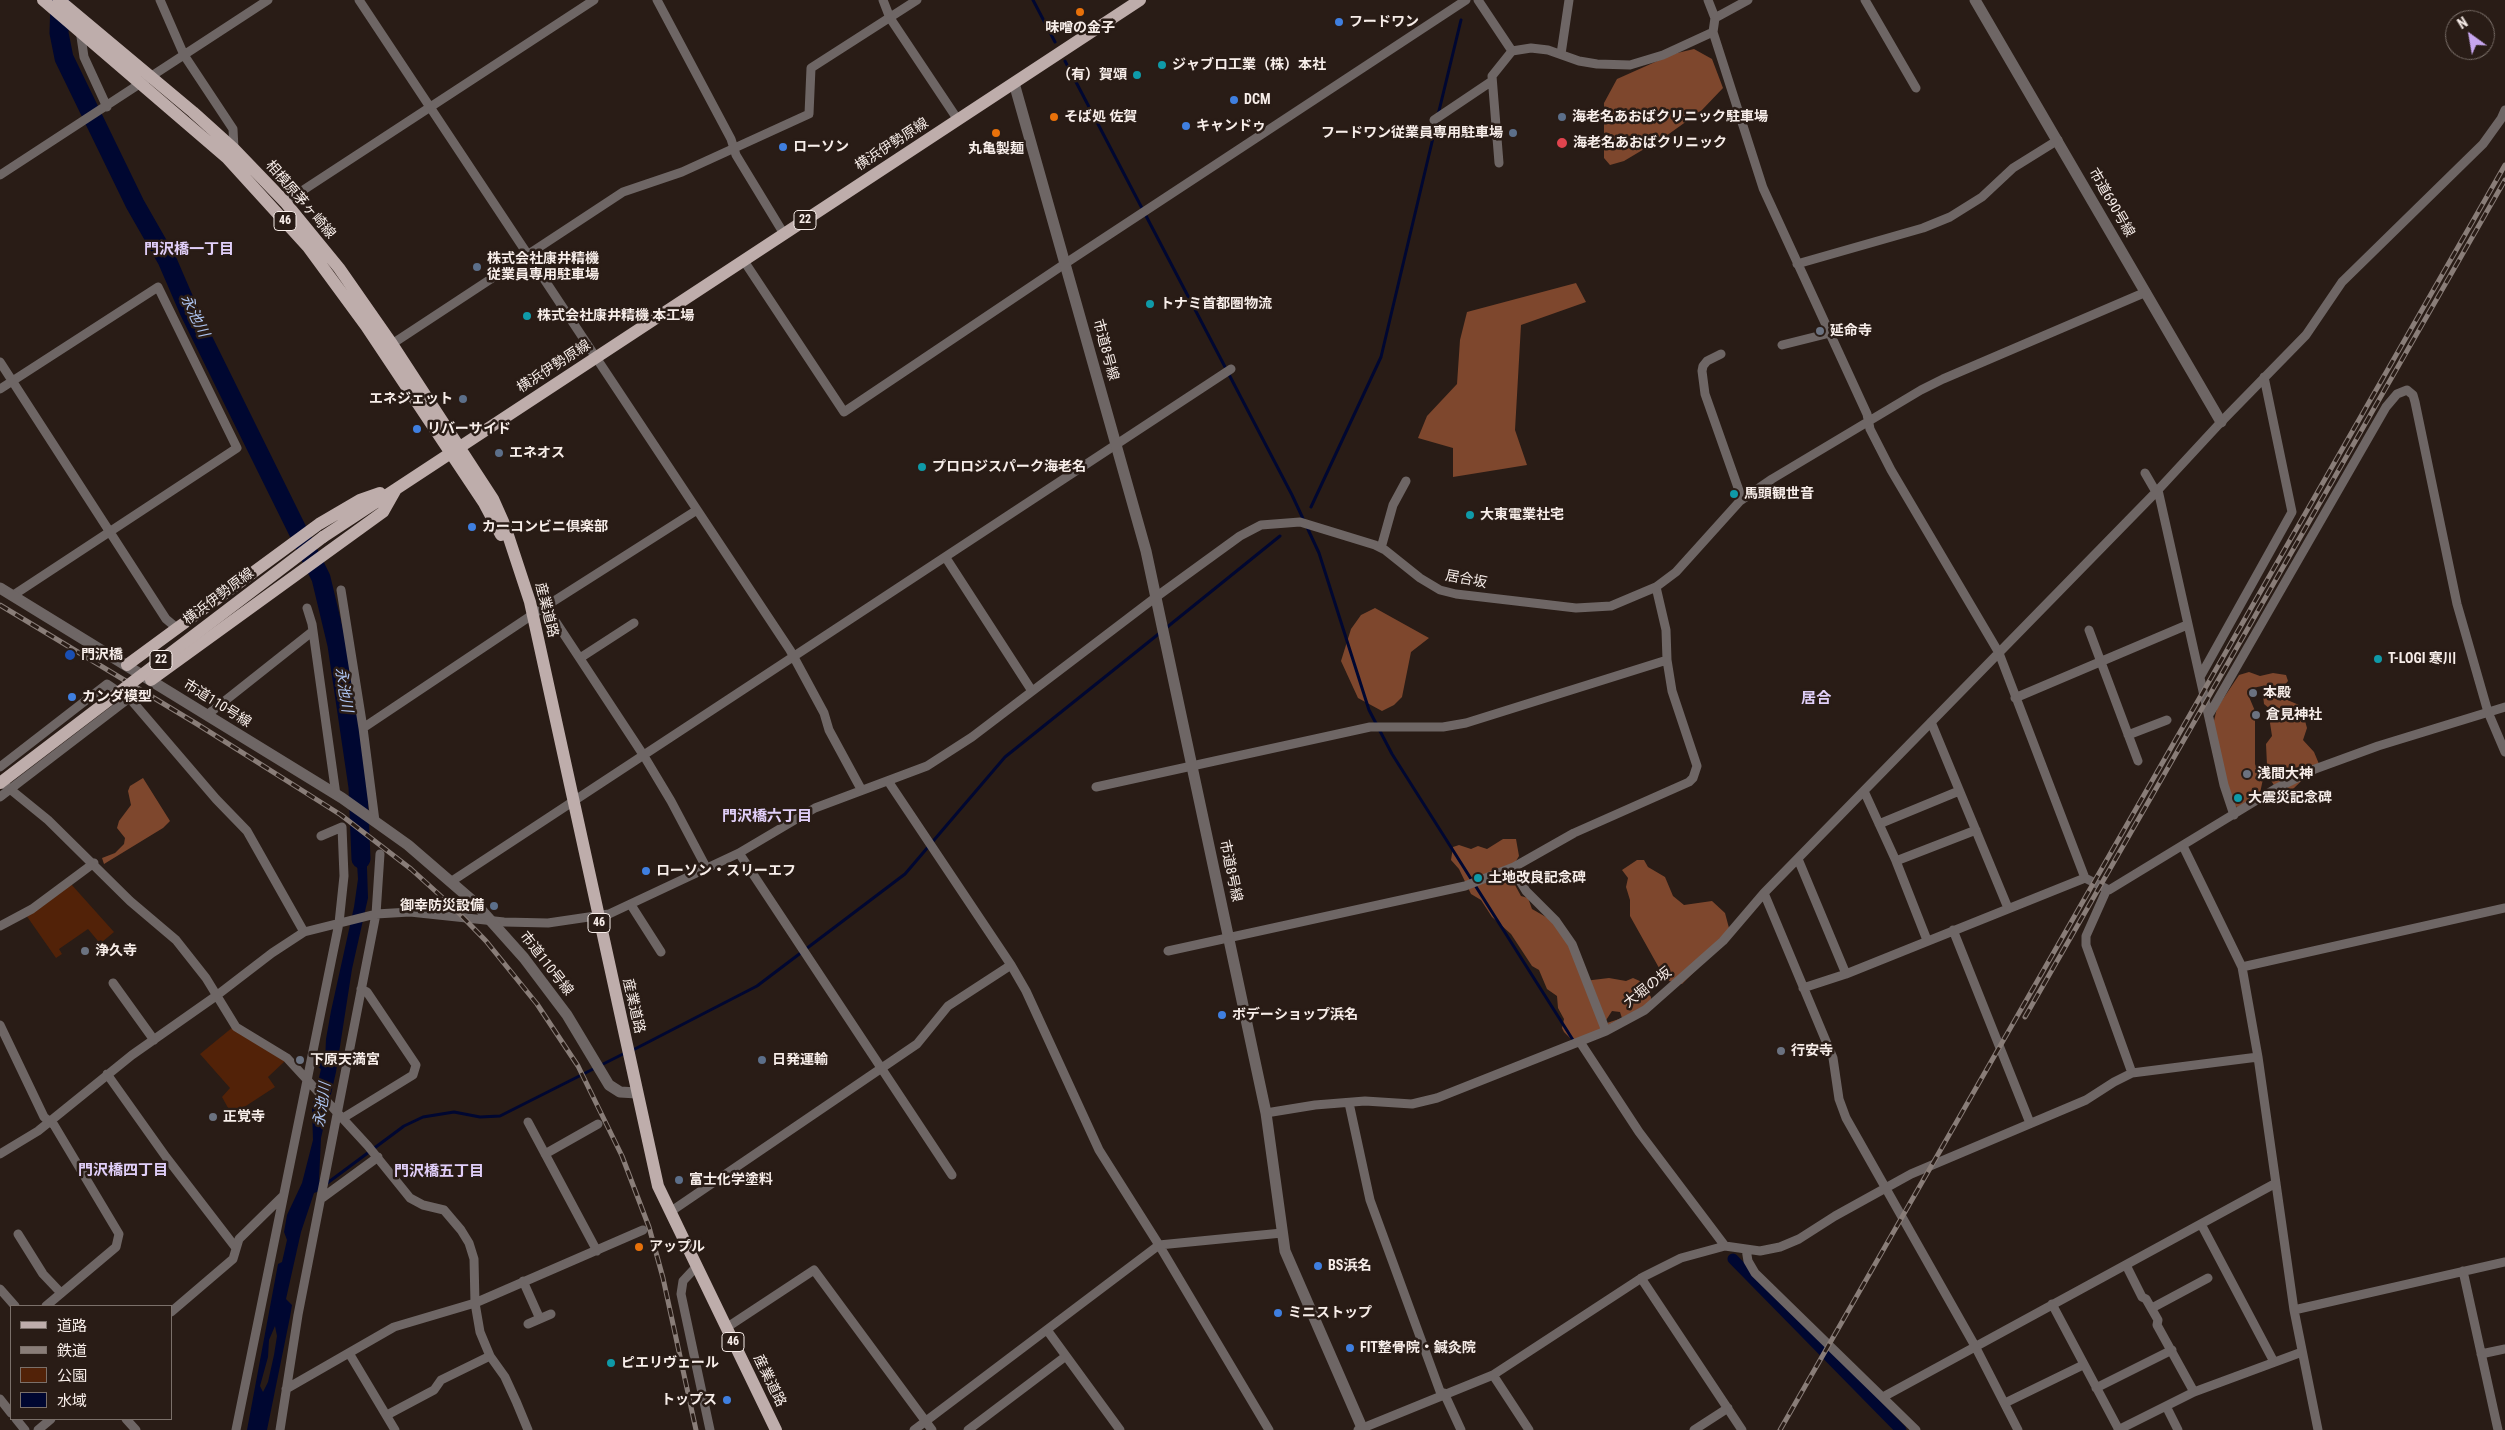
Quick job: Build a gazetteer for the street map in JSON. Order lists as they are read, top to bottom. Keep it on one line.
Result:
{"streets":{"main road":["横浜伊勢原線","相模原茅ヶ崎線","22","46","産業道路"],"street":["市道690号線","市道8号線","居合坂","市道110号線","大堀の坂"]},"crossings":[["横浜伊勢原線","相模原茅ヶ崎線"],["横浜伊勢原線","市道8号線"],["横浜伊勢原線","産業道路"],["相模原茅ヶ崎線","46"],["相模原茅ヶ崎線","産業道路"],["市道690号線","居合坂"],["市道690号線","大堀の坂"],["市道8号線","大堀の坂"],["産業道路","市道110号線"]],"districts":["門沢橋一丁目","居合","門沢橋六丁目","門沢橋四丁目","門沢橋五丁目"],"water":["永池川"],"places":["味噌の金子","フードワン","ジャブロ工業（株）本社","（有）賀頌","DCM","そば処 佐賀","海老名あおばクリニック駐車場","キャンドゥ","丸亀製麺","フードワン従業員専用駐車場","海老名あおばクリニック","ローソン","株式会社康井精機 従業員専用駐車場","トナミ首都圏物流","株式会社康井精機 本工場","延命寺","エネジェット","リバーサイド","エネオス","プロロジスパーク海老名","馬頭観世音","大東電業社宅","カーコンビニ倶楽部","門沢橋","T-LOGI 寒川","本殿","カンダ模型","倉見神社","浅間大神","大震災記念碑","ローソン・スリーエフ","土地改良記念碑","御幸防災設備","浄久寺","ボデーショップ浜名","行安寺","下原天満宮","日発運輸","正覚寺","富士化学塗料","アップル","BS浜名","ミニストップ","FIT整骨院・鍼灸院","ピエリヴェール","トップス"],"legend":["道路","鉄道","公園","水域"],"north":"top left"}
